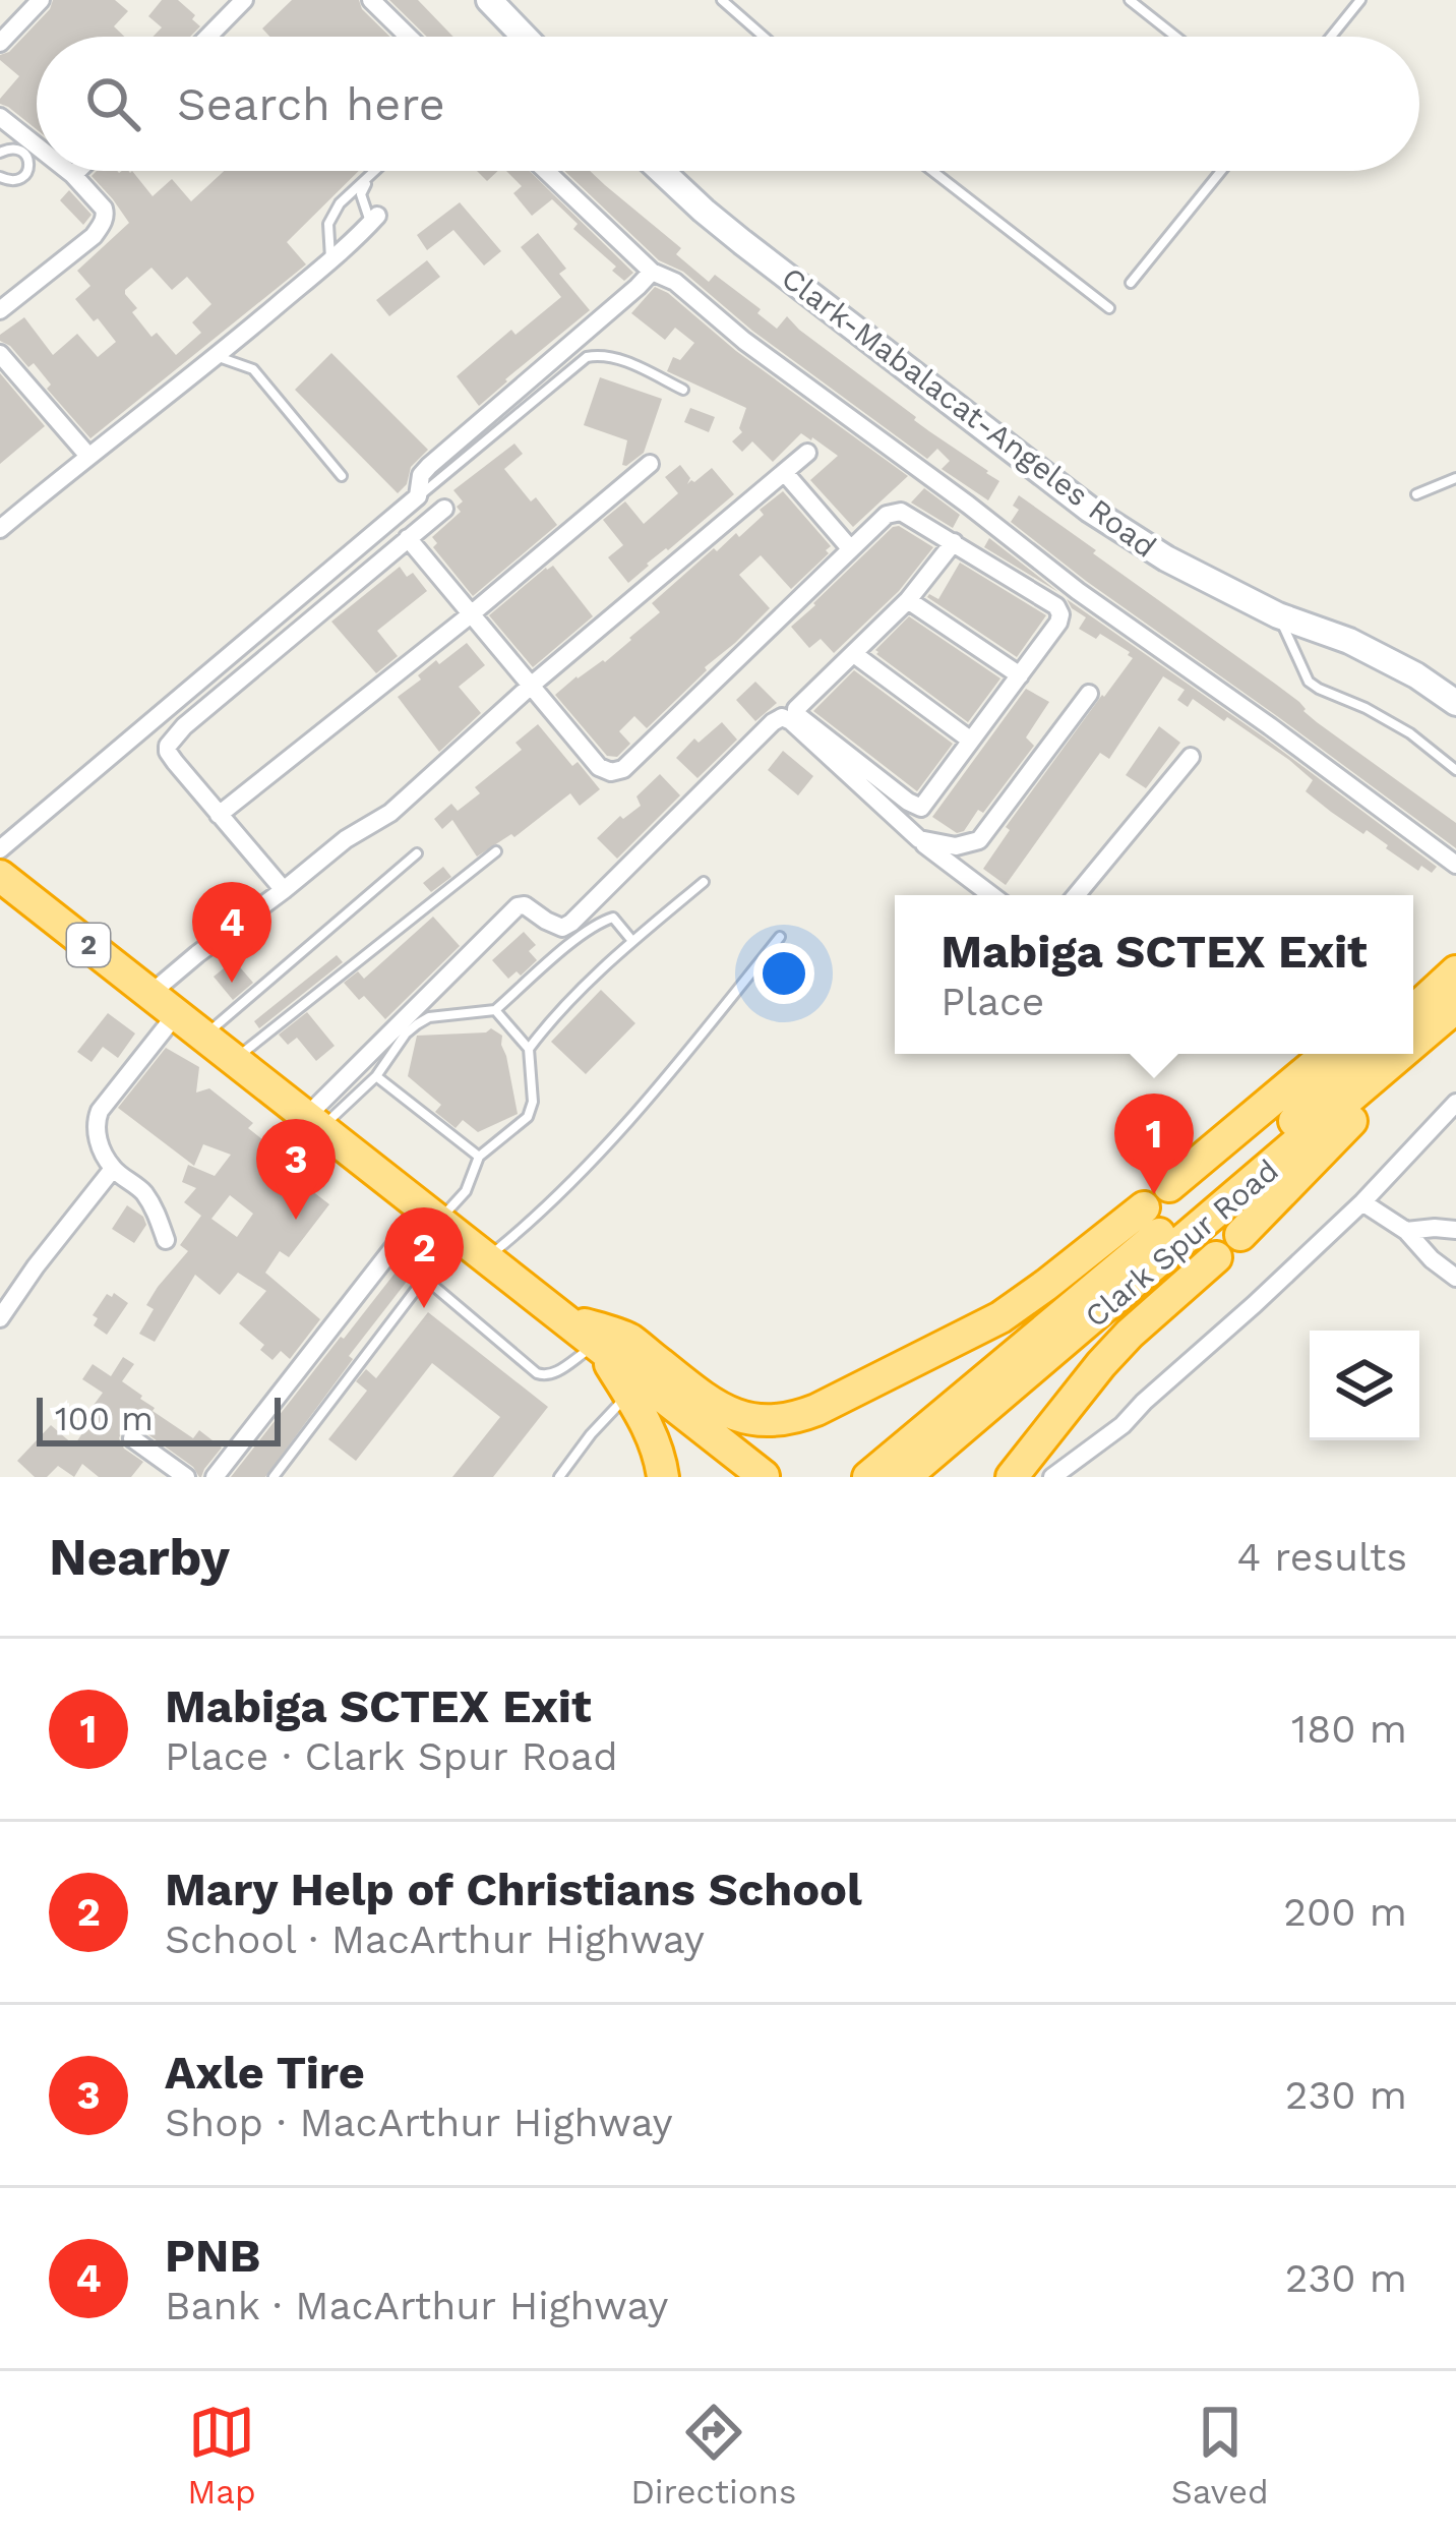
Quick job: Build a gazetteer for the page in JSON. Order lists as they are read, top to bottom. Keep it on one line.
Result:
{"streets":{"highway":["2","Clark Spur Road"],"main road":["Clark-Mabalacat-Angeles Road"]},"scale_bar":"100 m","page":{"search":"Search here","pins":["4","1","3","2"],"popup":["Mabiga SCTEX Exit","Place"],"scale":"100 m","heading":["Nearby","4 results"],"list":[{"mark":"1","name":"Mabiga SCTEX Exit","note":"Place · Clark Spur Road","value":"180 m"},{"mark":"2","name":"Mary Help of Christians School","note":"School · MacArthur Highway","value":"200 m"},{"mark":"3","name":"Axle Tire","note":"Shop · MacArthur Highway","value":"230 m"},{"mark":"4","name":"PNB","note":"Bank · MacArthur Highway","value":"230 m"}],"nav":["Map","Directions","Saved"]}}
